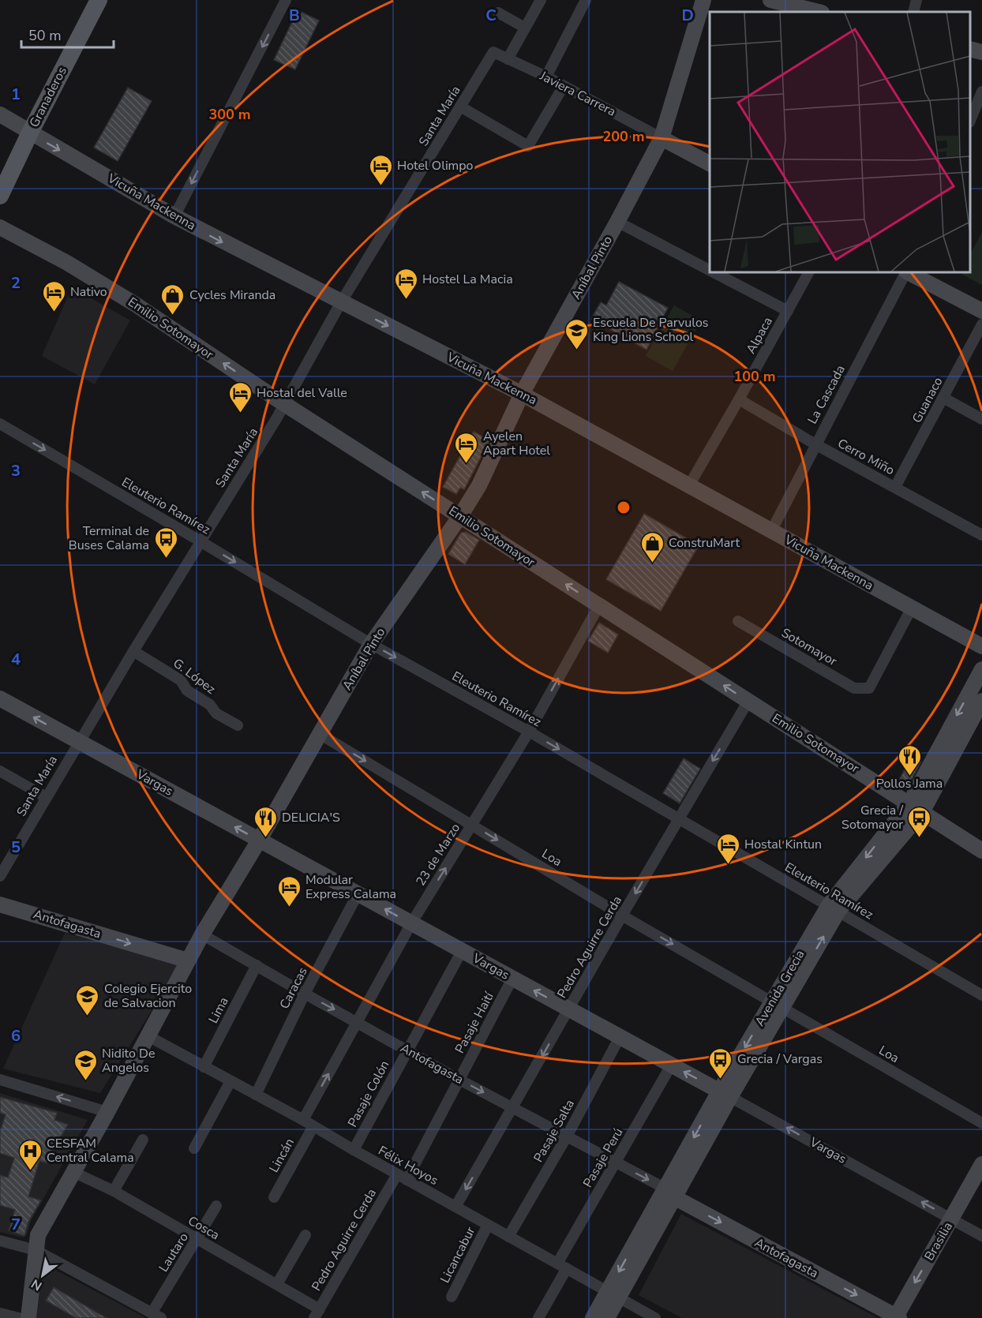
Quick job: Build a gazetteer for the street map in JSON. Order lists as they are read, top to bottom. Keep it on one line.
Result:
{"streets":{"main road":["Granaderos"],"street":["Javiera Carrera","Santa María","Vicuña Mackenna","Aníbal Pinto","Emilio Sotomayor","Alpaca","La Cascada","Guanaco","Cerro Miño","Eleuterio Ramírez","Sotomayor","G. López","Vargas","23 de Marzo","Loa","Antofagasta","Pedro Aguirre Cerda","Caracas","Avenida Grecia","Lima","Pasaje Haití","Pasaje Colón","Pasaje Salta","Lincán","Pasaje Perú","Félix Hoyos","Cosca","Brasilia","Lautaro","Licancabur"]},"crossings":[["Javiera Carrera","Santa María"],["Javiera Carrera","Aníbal Pinto"],["Granaderos","Vicuña Mackenna"],["Santa María","Vicuña Mackenna"],["Santa María","Emilio Sotomayor"],["Santa María","Eleuterio Ramírez"],["Santa María","G. López"],["Santa María","Vargas"],["Vicuña Mackenna","Aníbal Pinto"],["Vicuña Mackenna","Alpaca"],["Vicuña Mackenna","La Cascada"],["Vicuña Mackenna","Sotomayor"],["Aníbal Pinto","Emilio Sotomayor"],["Aníbal Pinto","Eleuterio Ramírez"],["Aníbal Pinto","Vargas"],["Aníbal Pinto","Loa"],["Aníbal Pinto","Antofagasta"],["Aníbal Pinto","Félix Hoyos"],["Aníbal Pinto","Cosca"],["Emilio Sotomayor","23 de Marzo"],["Emilio Sotomayor","Pedro Aguirre Cerda"],["Emilio Sotomayor","Avenida Grecia"],["Alpaca","Cerro Miño"],["La Cascada","Cerro Miño"],["Guanaco","Cerro Miño"],["Eleuterio Ramírez","23 de Marzo"],["Eleuterio Ramírez","Pedro Aguirre Cerda"],["Eleuterio Ramírez","Avenida Grecia"],["Vargas","23 de Marzo"],["Vargas","Pedro Aguirre Cerda"],["Vargas","Caracas"],["Vargas","Avenida Grecia"],["Vargas","Pasaje Haití"],["Vargas","Pasaje Colón"],["Vargas","Pasaje Salta"],["Vargas","Pasaje Perú"],["Vargas","Brasilia"],["23 de Marzo","Loa"],["23 de Marzo","Antofagasta"],["23 de Marzo","Félix Hoyos"],["Loa","Pedro Aguirre Cerda"],["Loa","Avenida Grecia"],["Antofagasta","Pedro Aguirre Cerda"],["Antofagasta","Caracas"],["Antofagasta","Avenida Grecia"],["Antofagasta","Lima"],["Antofagasta","Pasaje Haití"],["Antofagasta","Pasaje Colón"],["Antofagasta","Pasaje Salta"],["Antofagasta","Pasaje Perú"],["Antofagasta","Brasilia"],["Pedro Aguirre Cerda","Pasaje Haití"],["Pedro Aguirre Cerda","Félix Hoyos"],["Pedro Aguirre Cerda","Cosca"],["Caracas","Félix Hoyos"],["Avenida Grecia","Félix Hoyos"],["Lima","Félix Hoyos"],["Pasaje Haití","Félix Hoyos"],["Pasaje Colón","Félix Hoyos"],["Pasaje Salta","Félix Hoyos"],["Lincán","Félix Hoyos"],["Pasaje Perú","Félix Hoyos"],["Félix Hoyos","Licancabur"],["Cosca","Lautaro"]],"one_way":["Vicuña Mackenna","Emilio Sotomayor","Eleuterio Ramírez","Vargas","23 de Marzo","Loa","Antofagasta","Pedro Aguirre Cerda","Brasilia"],"places":{"hotel":["Hotel Olimpo","Hostel La Macia","Nativo","Hostal del Valle","Ayelen Apart Hotel","Hostal Kintun","Modular Express Calama"],"shop":["Cycles Miranda","ConstruMart"],"school or university":["Escuela De Parvulos King Lions School","Colegio Ejercito de Salvacion","Nidito De Angelos"],"bus stop":["Terminal de Buses Calama","Grecia / Sotomayor","Grecia / Vargas"],"restaurant":["Pollos Jama","DELICIA'S"],"hospital":["CESFAM Central Calama"]},"scale_bar":"50 m","north":"bottom left","grid":{"columns":["B","C","D"],"rows":["1","2","3","4","5","6","7"]},"rings":["300 m","200 m","100 m"]}
